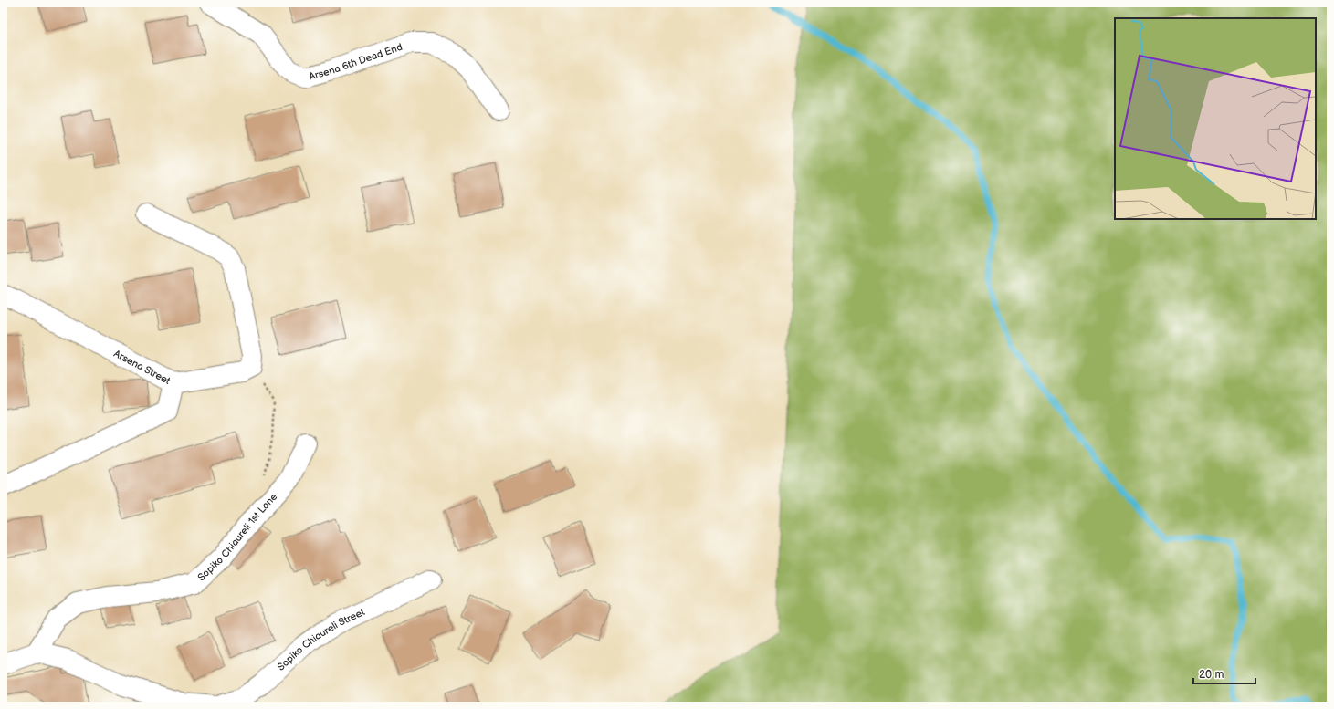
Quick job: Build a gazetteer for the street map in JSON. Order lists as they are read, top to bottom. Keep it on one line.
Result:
{"streets":{"street":["Arsena 6th Dead End","Arsena Street","Sopiko Chiaureli 1st Lane","Sopiko Chiaureli Street"]},"crossings":[["Sopiko Chiaureli 1st Lane","Sopiko Chiaureli Street"]],"scale_bar":"20 m"}
